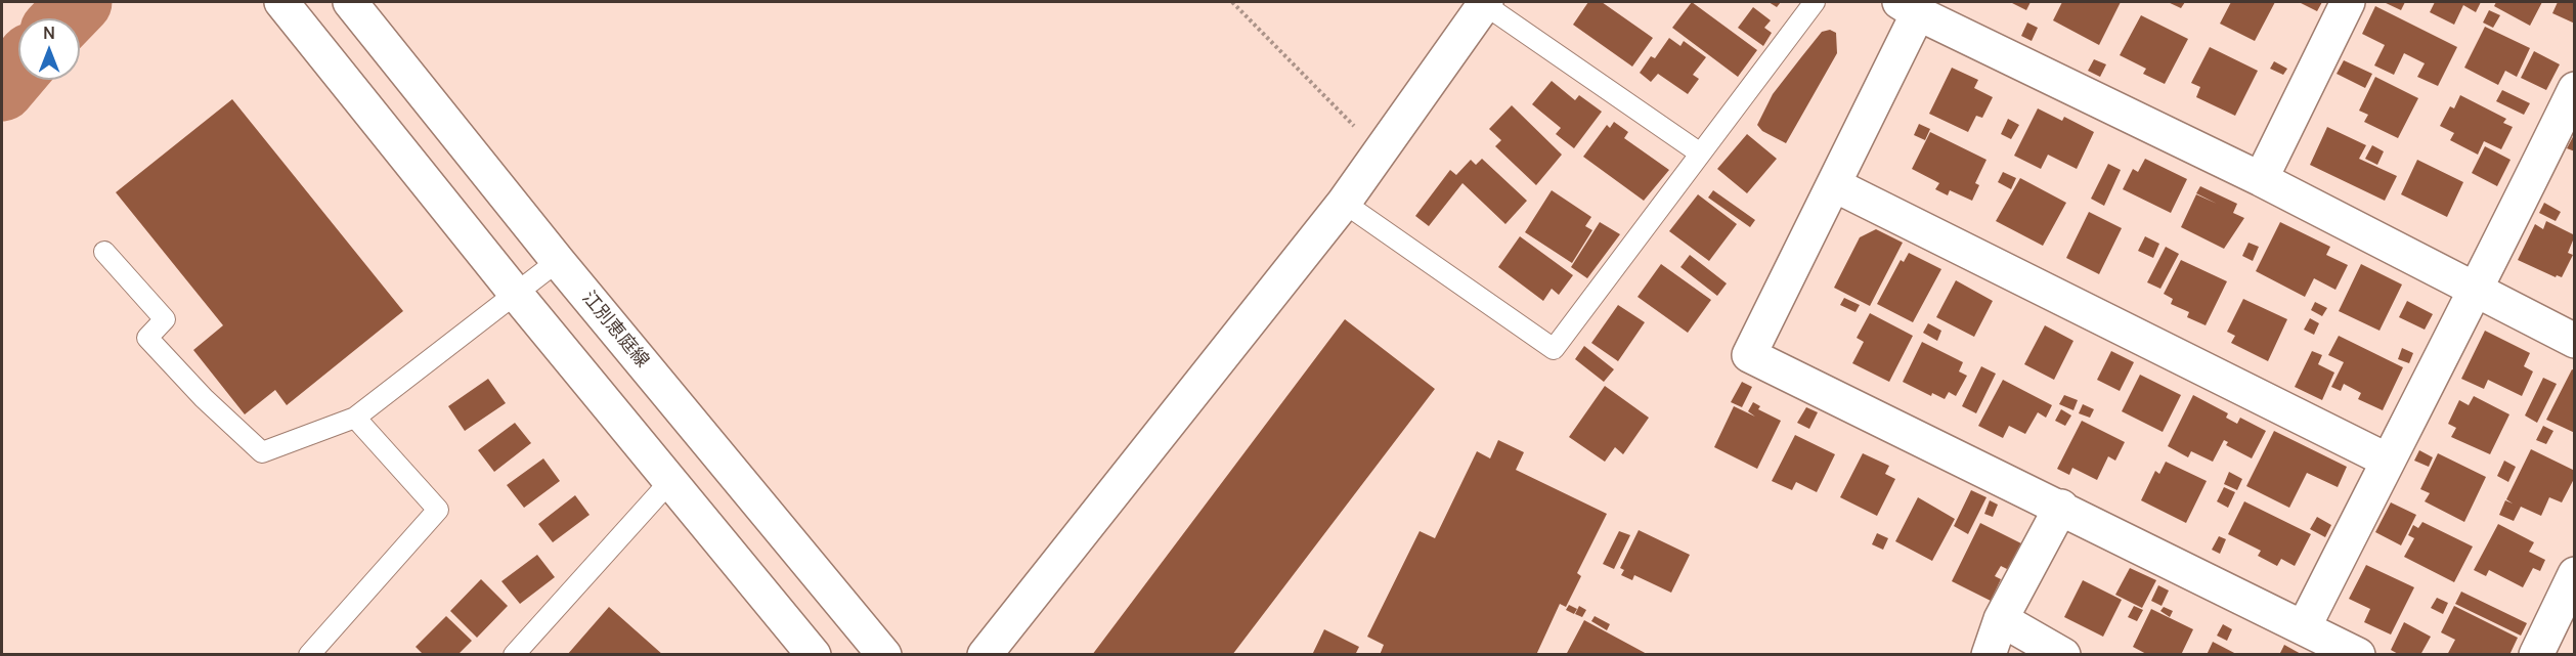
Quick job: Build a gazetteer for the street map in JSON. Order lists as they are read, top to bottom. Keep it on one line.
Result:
{"streets":{"street":["江別恵庭線"]},"north":"top"}
